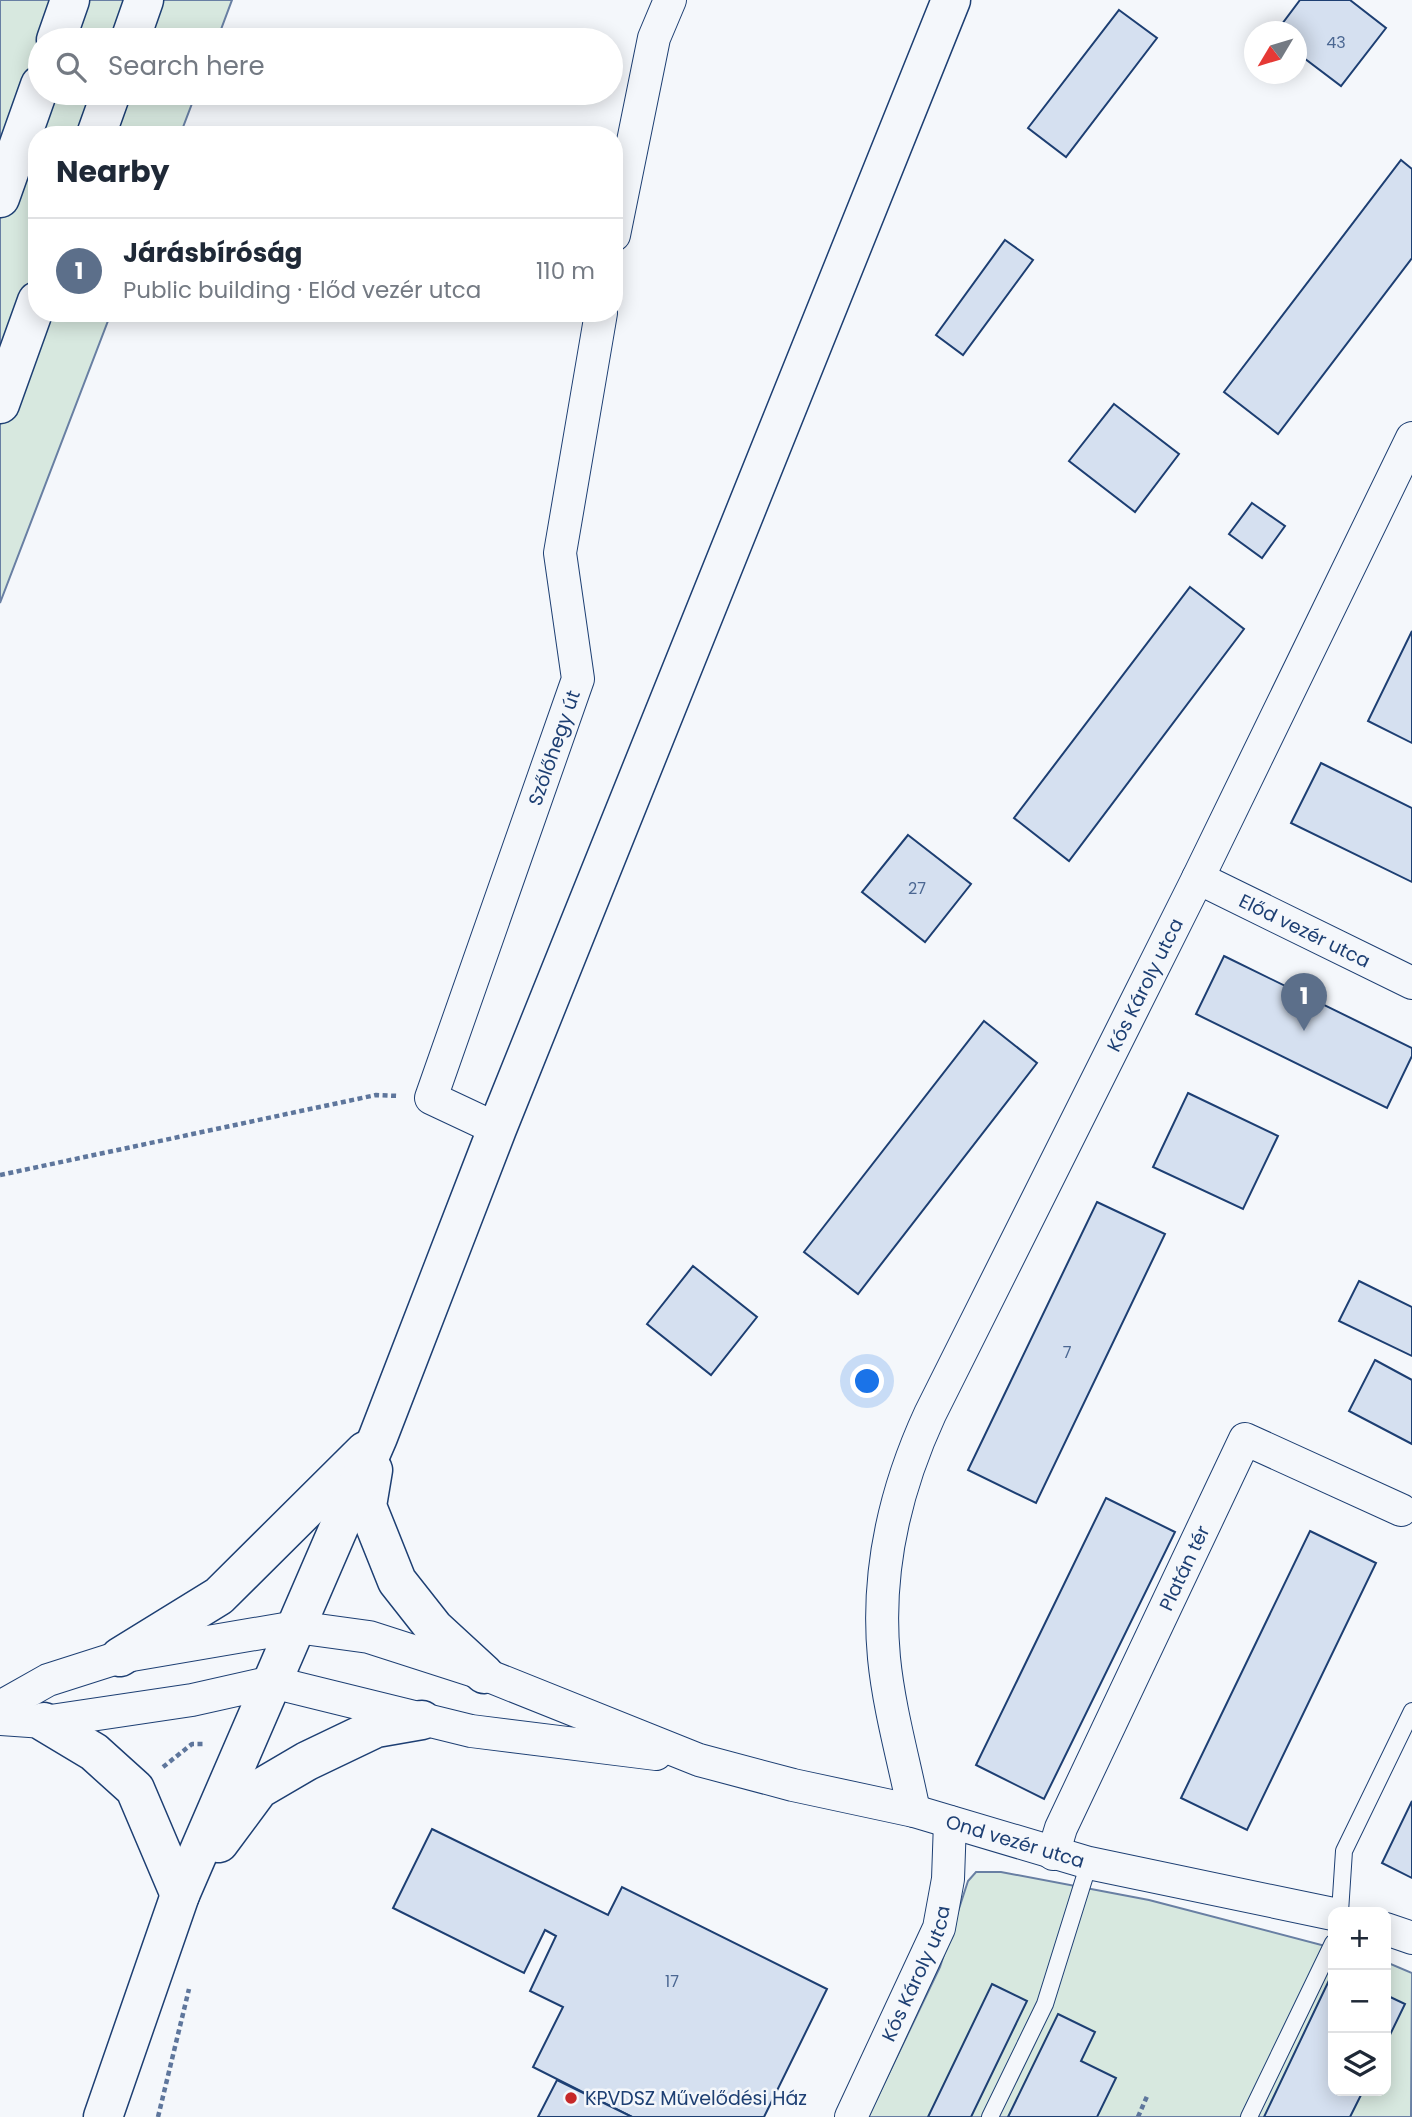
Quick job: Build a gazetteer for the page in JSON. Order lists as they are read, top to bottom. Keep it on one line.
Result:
{"streets":{"street":["Szőlőhegy út","Előd vezér utca","Kós Károly utca","Platán tér","Ond vezér utca"]},"crossings":[["Előd vezér utca","Kós Károly utca"],["Kós Károly utca","Ond vezér utca"],["Platán tér","Ond vezér utca"]],"places":["KPVDSZ Művelődési Ház"],"house_numbers":["43","27","7","17"],"north":"bottom left","page":{"search":"Search here","heading":"Nearby","list":[{"mark":"1","name":"Járásbíróság","note":"Public building · Előd vezér utca","value":"110 m"}],"pins":"1","map_buttons":["+","−"]}}
